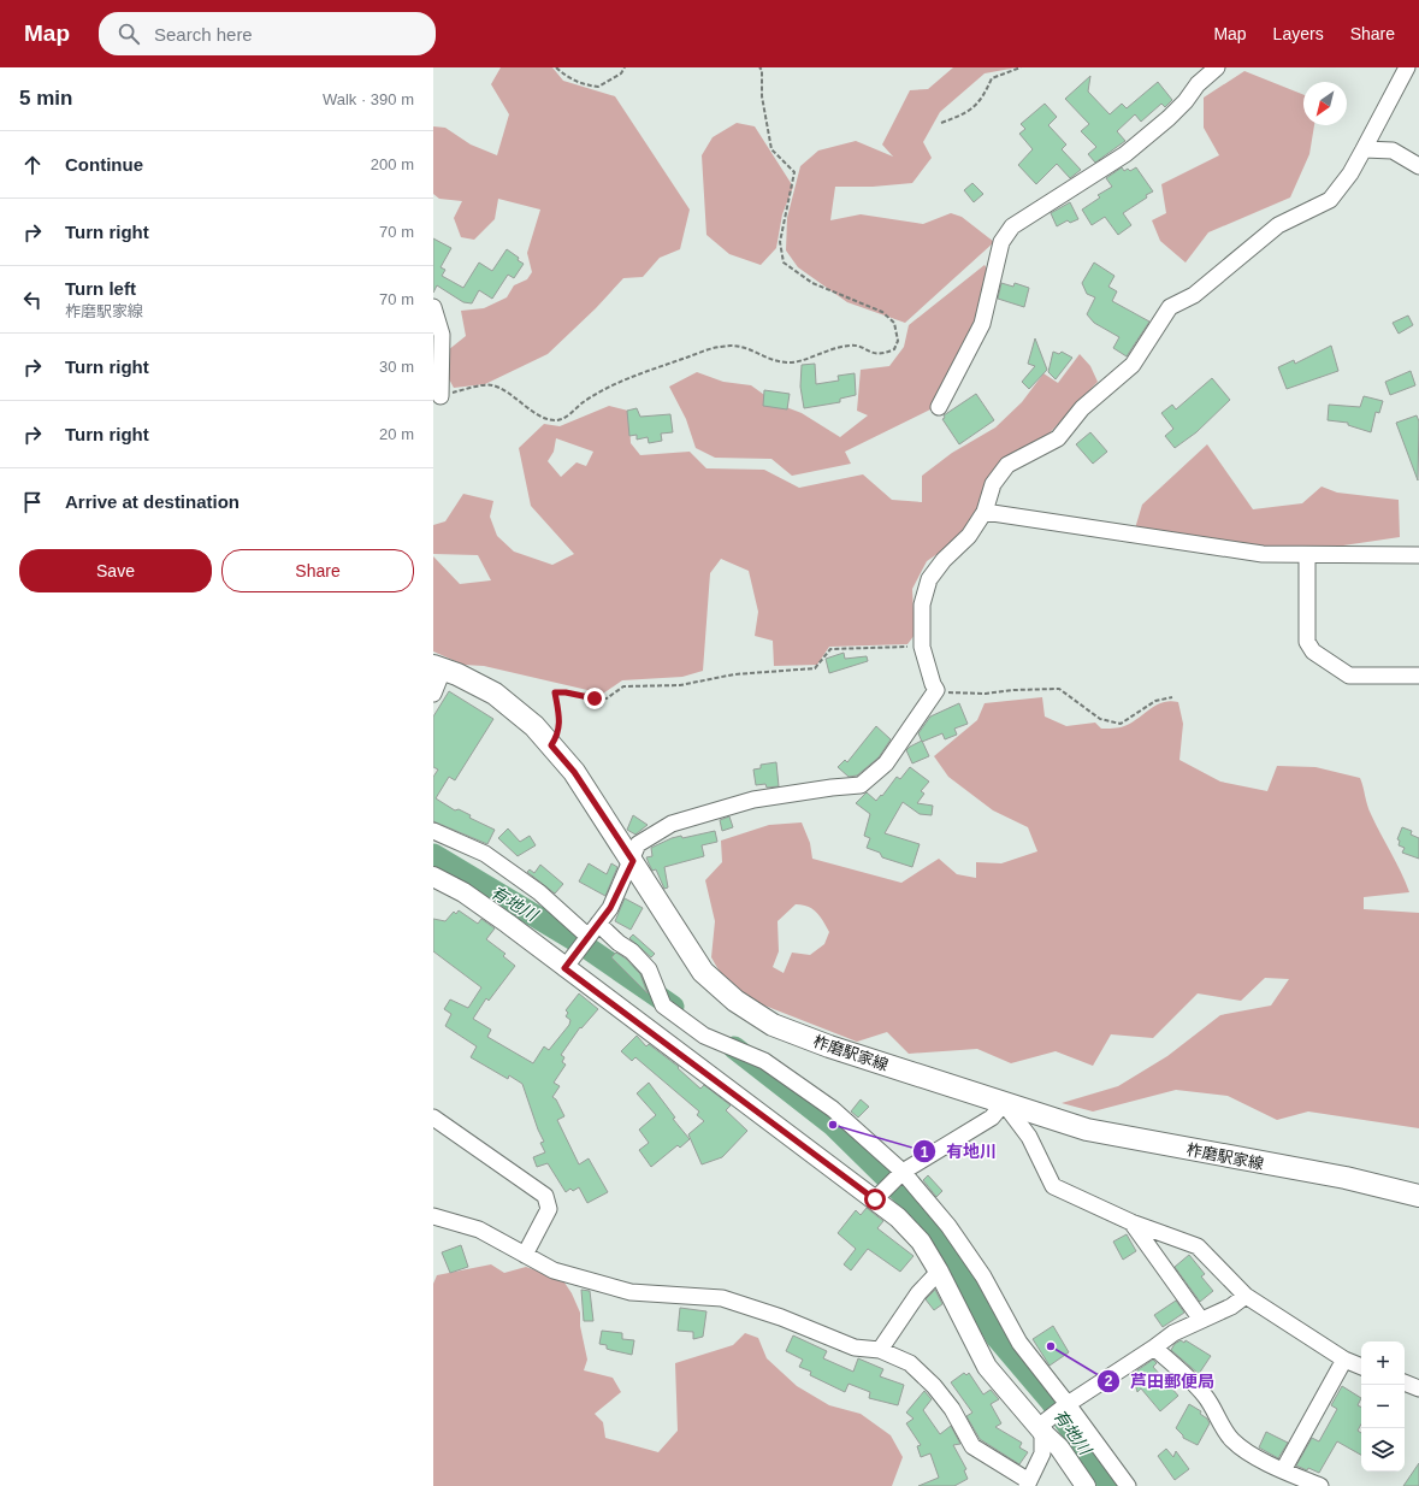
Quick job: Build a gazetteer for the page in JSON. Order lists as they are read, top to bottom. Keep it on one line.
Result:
{"streets":{"main road":["柞磨駅家線"]},"water":["有地川"],"places":["有地川","芦田郵便局"],"north":"bottom left","page":{"header":"Map","search":"Search here","nav":["Map","Layers","Share"],"heading":["5 min","Walk · 390 m"],"list":[["Continue","200 m"],["Turn right","70 m"],["Turn left","柞磨駅家線","70 m"],["Turn right","30 m"],["Turn right","20 m"],"Arrive at destination"],"buttons":["Save","Share"],"map_buttons":["+","−"]}}
